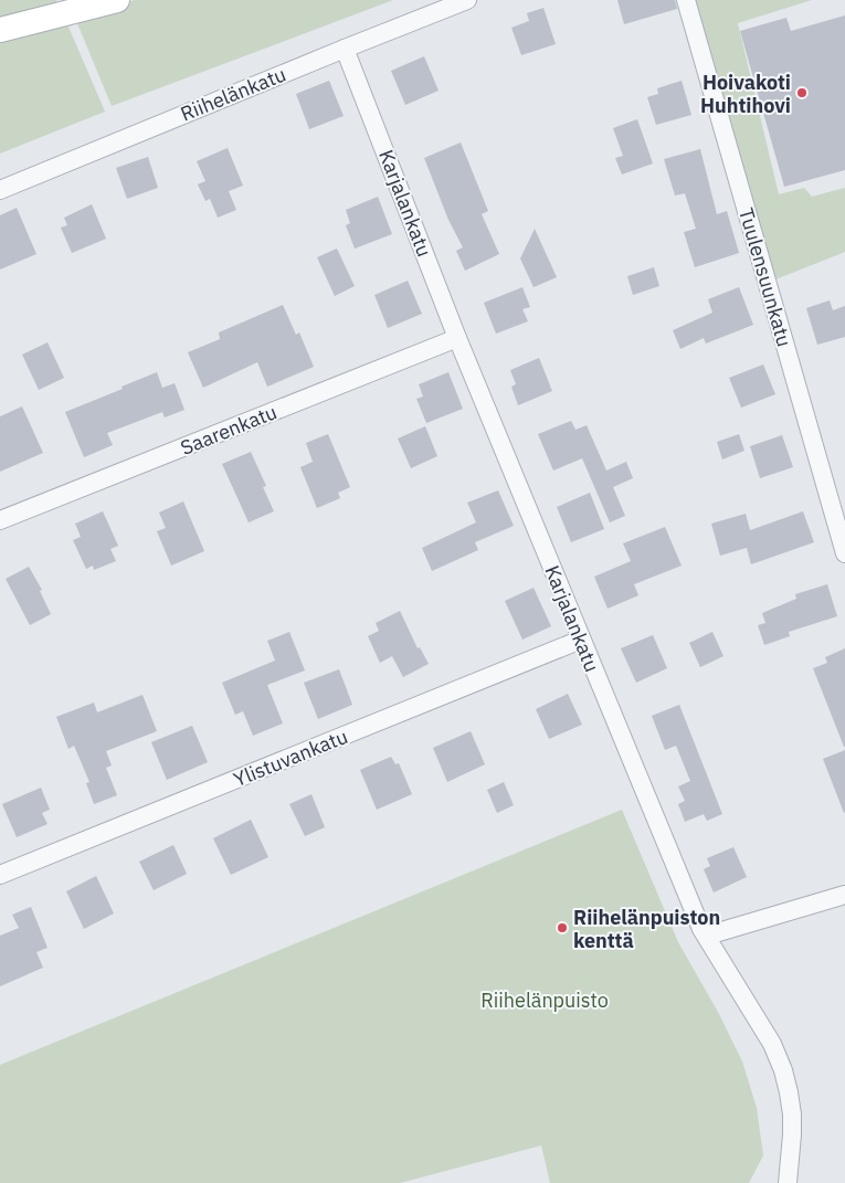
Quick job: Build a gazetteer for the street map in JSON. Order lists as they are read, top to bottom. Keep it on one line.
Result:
{"streets":{"street":["Riihelänkatu","Karjalankatu","Tuulensuunkatu","Saarenkatu","Ylistuvankatu"]},"crossings":[["Riihelänkatu","Karjalankatu"],["Karjalankatu","Saarenkatu"],["Karjalankatu","Ylistuvankatu"]],"parks":["Riihelänpuisto"],"places":["Hoivakoti Huhtihovi","Riihelänpuiston kenttä"]}
